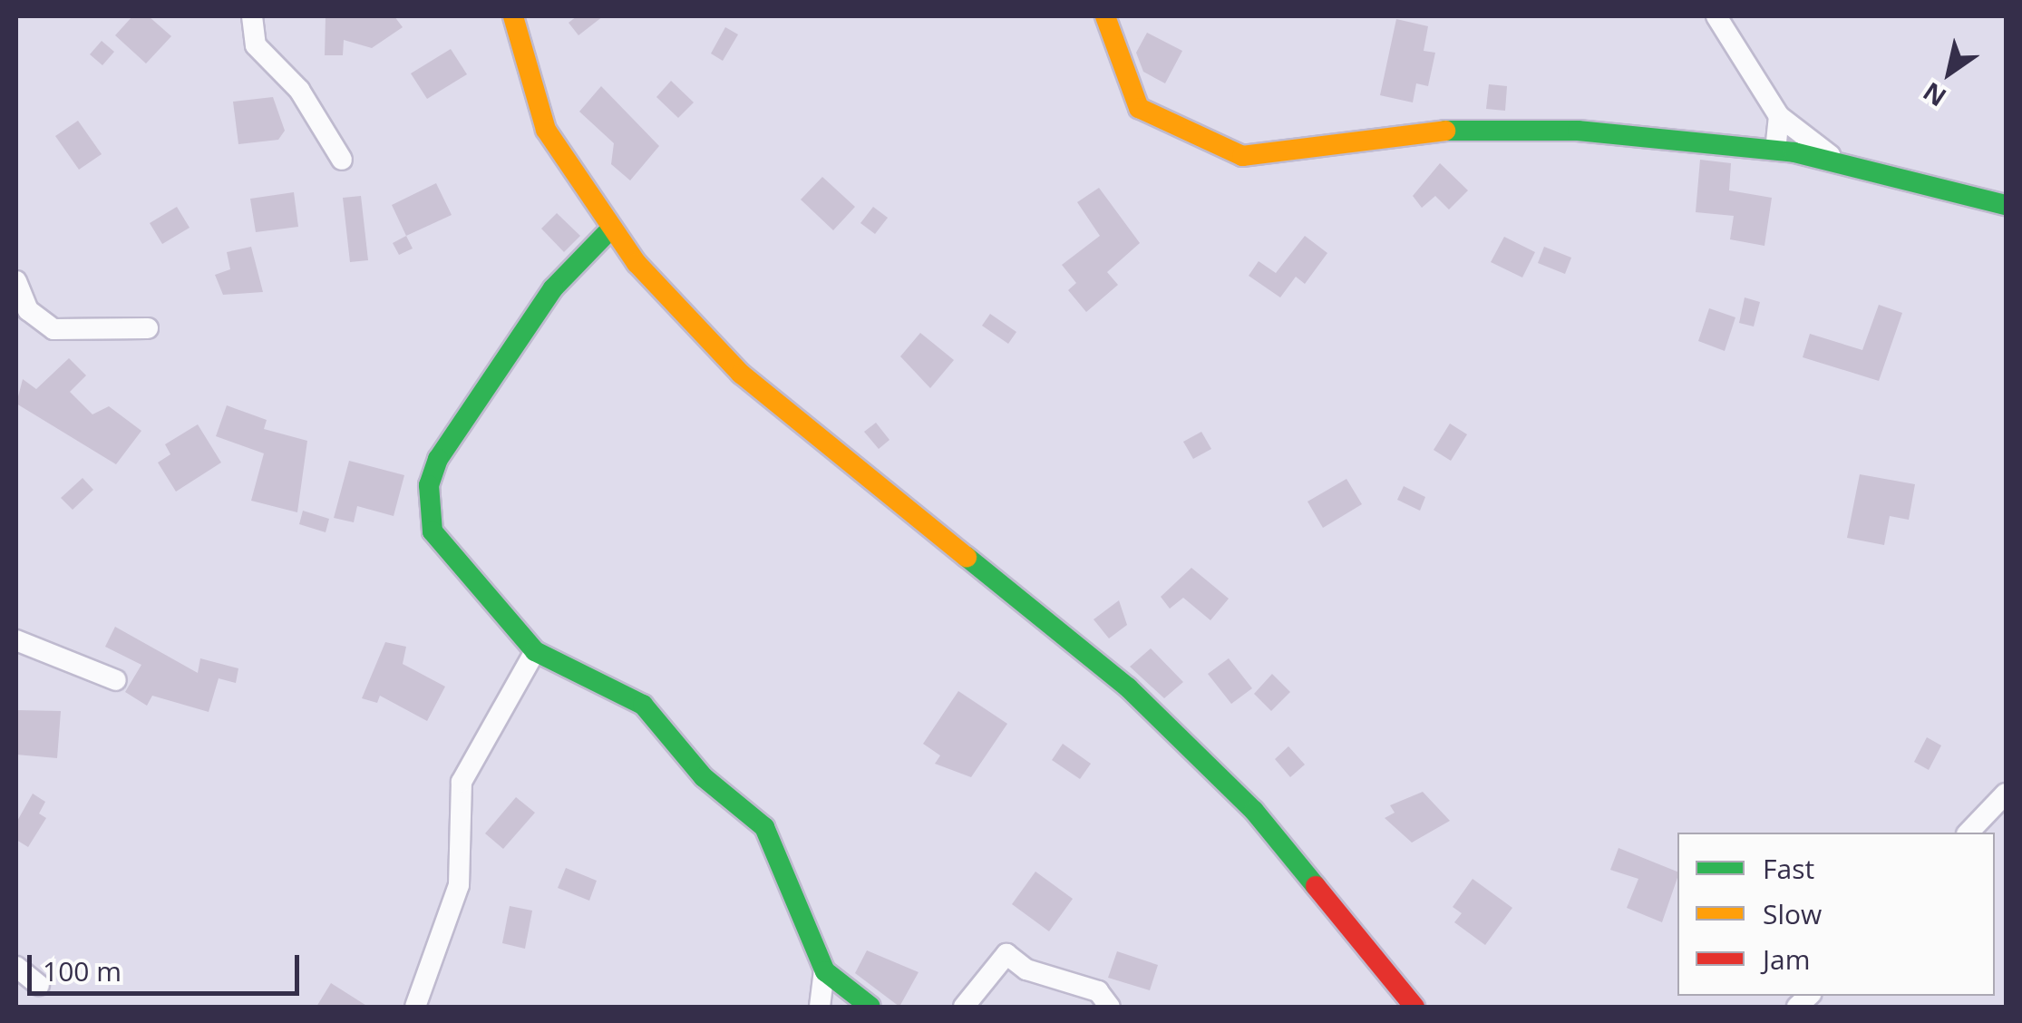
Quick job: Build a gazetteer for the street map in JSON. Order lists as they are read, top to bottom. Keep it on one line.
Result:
{"legend":["Fast","Slow","Jam"],"scale_bar":"100 m","north":"bottom left"}
